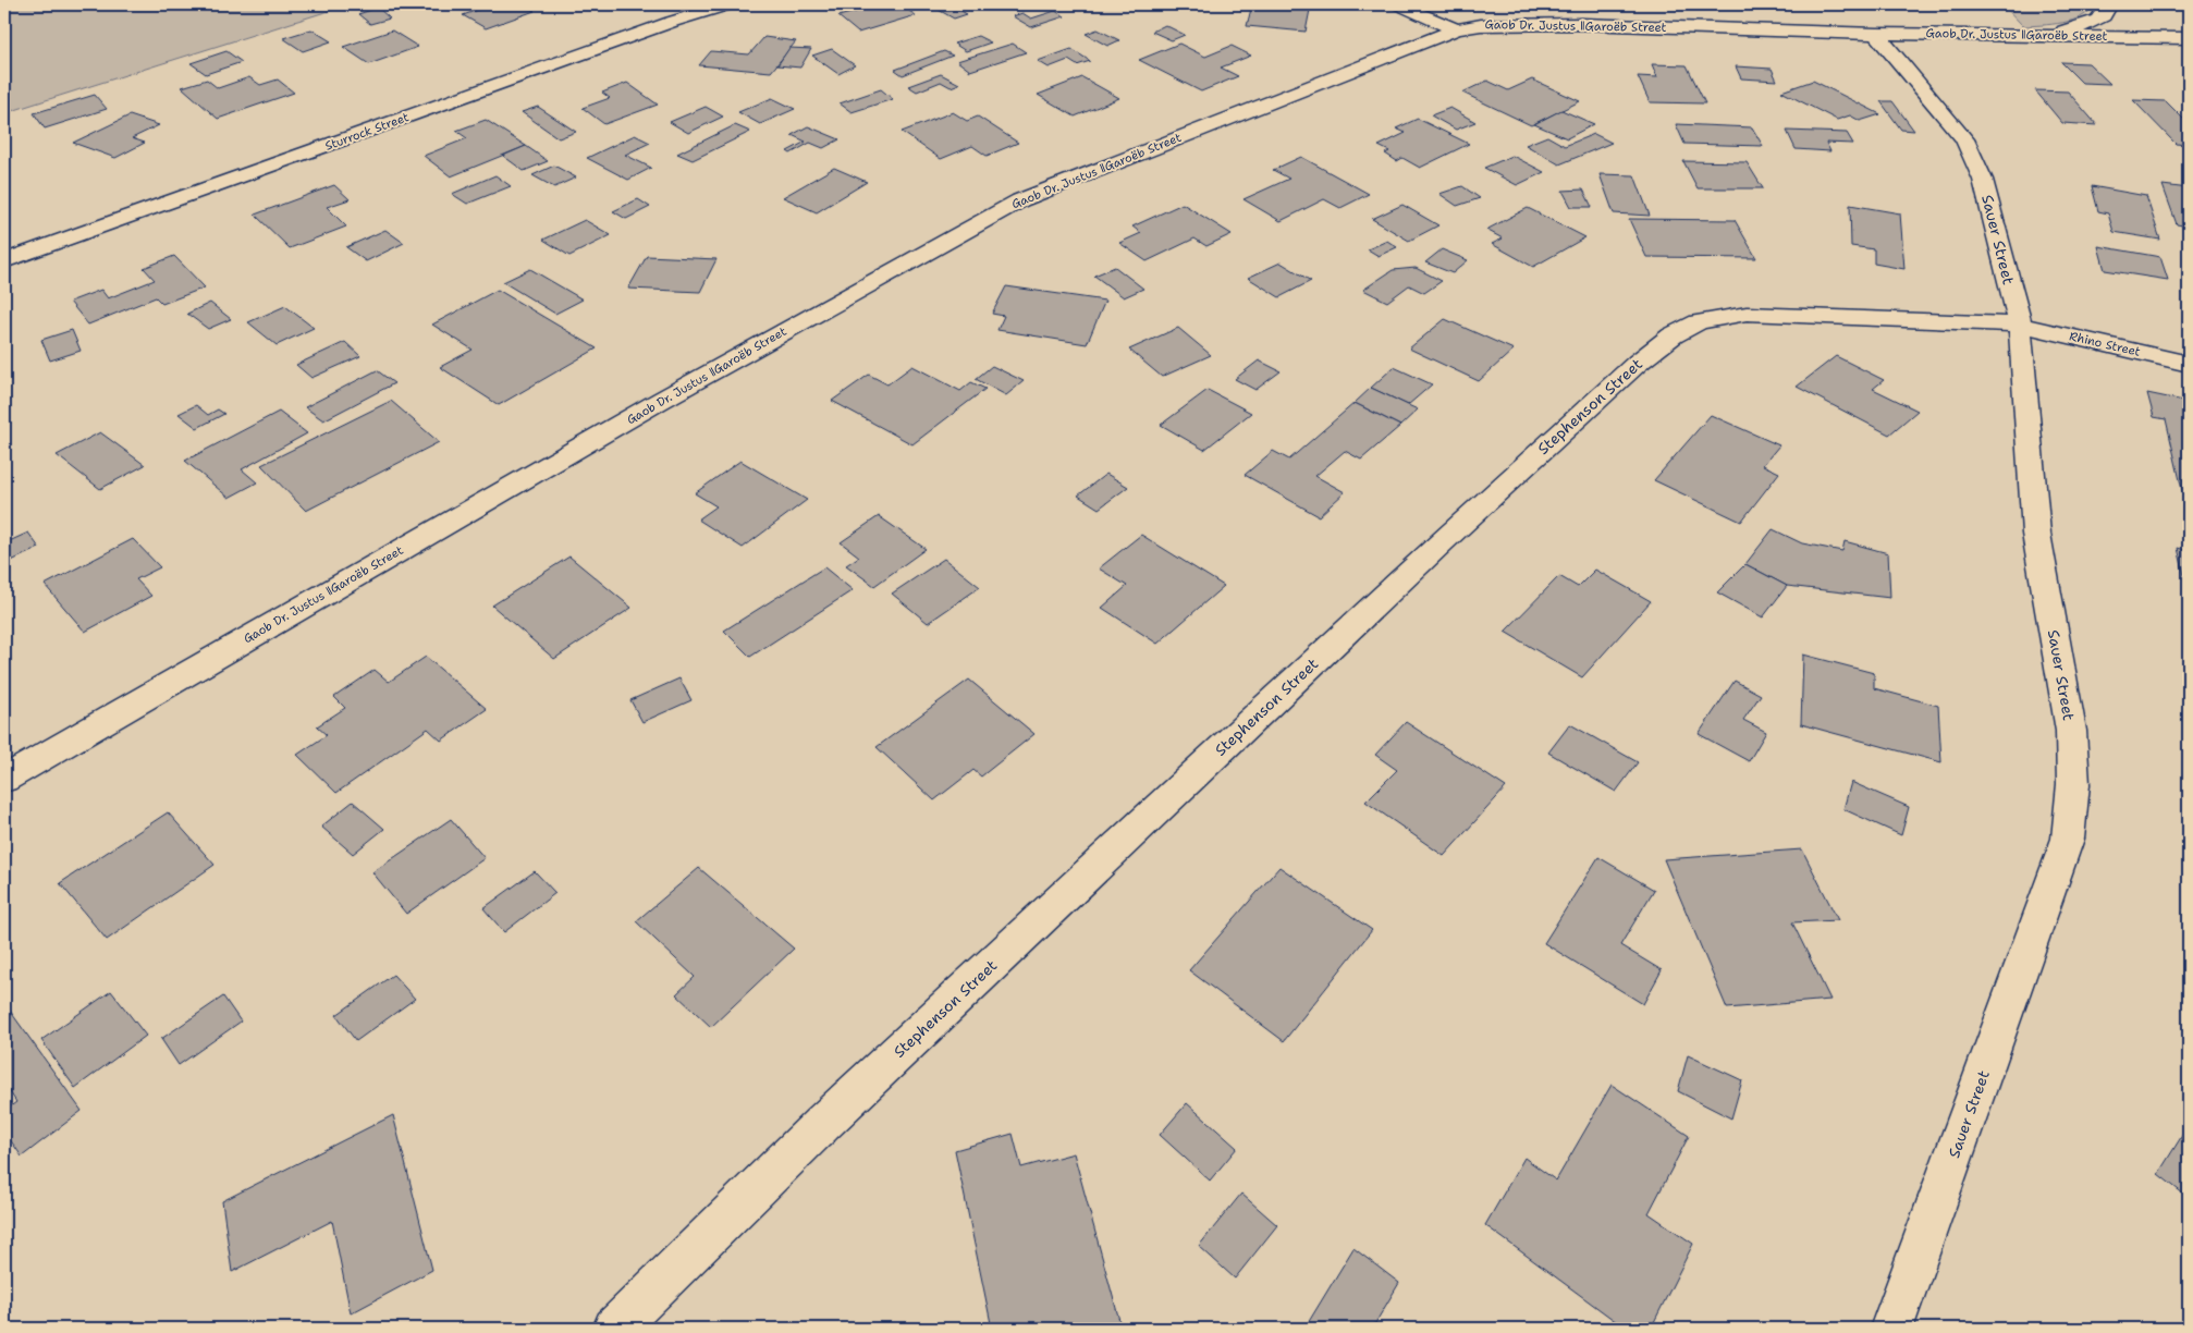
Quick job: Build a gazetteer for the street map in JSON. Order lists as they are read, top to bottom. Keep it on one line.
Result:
{"streets":{"street":["Gaob Dr. Justus ǁGaroëb Street","Sturrock Street","Sauer Street","Rhino Street","Stephenson Street"]},"crossings":[["Gaob Dr. Justus ǁGaroëb Street","Sauer Street"],["Sauer Street","Rhino Street"],["Sauer Street","Stephenson Street"],["Rhino Street","Stephenson Street"]]}
